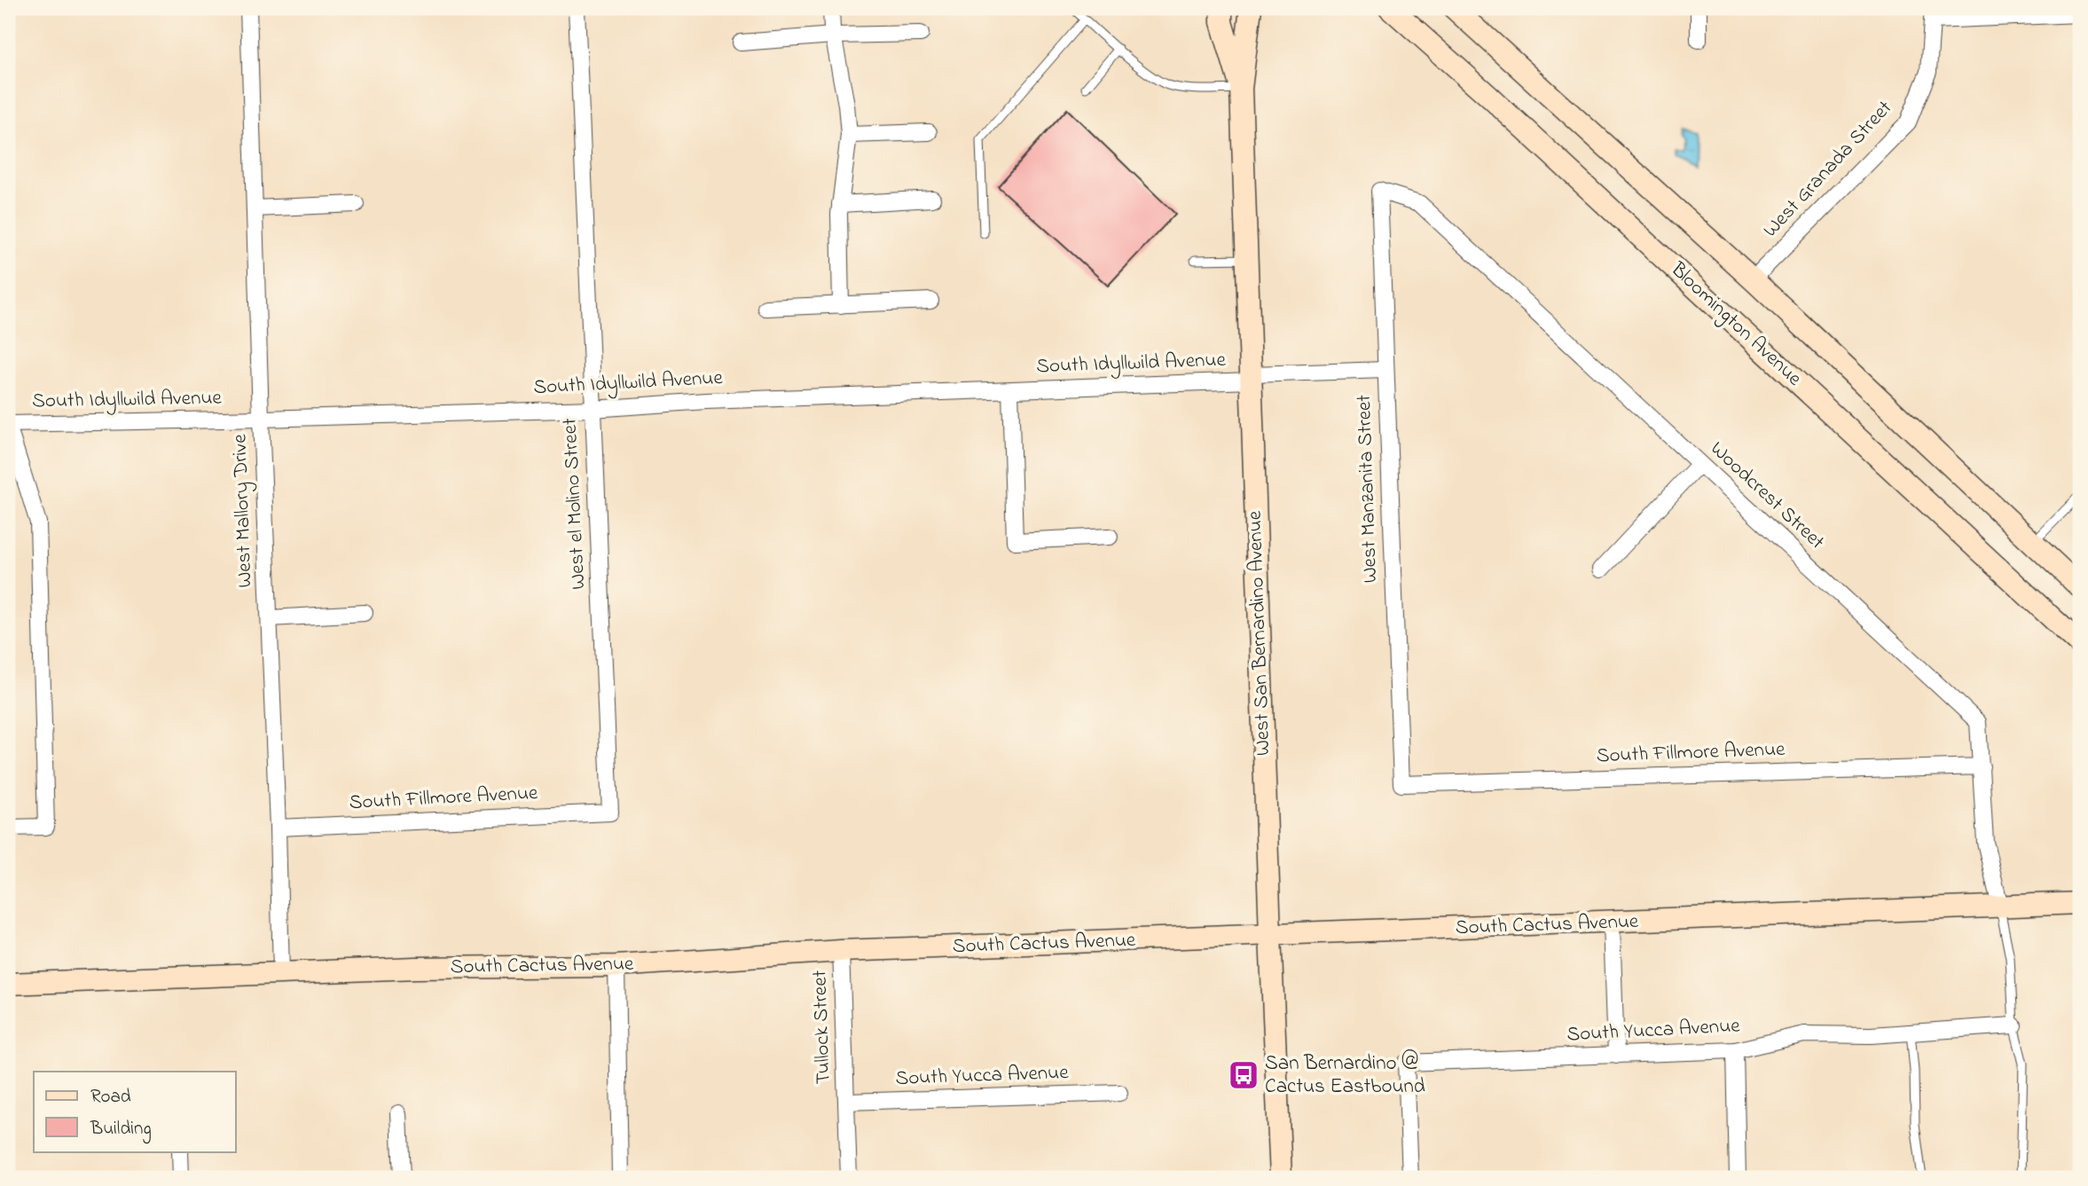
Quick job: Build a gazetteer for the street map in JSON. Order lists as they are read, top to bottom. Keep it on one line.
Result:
{"streets":{"main road":["Bloomington Avenue","West San Bernardino Avenue","South Cactus Avenue"],"street":["West Granada Street","South Idyllwild Avenue","West Manzanita Street","Woodcrest Street","West el Molino Street","West Mallory Drive","South Fillmore Avenue","Tullock Street","South Yucca Avenue"]},"crossings":[["South Idyllwild Avenue","West Manzanita Street"],["South Idyllwild Avenue","West el Molino Street"],["South Idyllwild Avenue","West Mallory Drive"],["South Idyllwild Avenue","West San Bernardino Avenue"],["West Manzanita Street","Woodcrest Street"],["West Manzanita Street","South Fillmore Avenue"],["Woodcrest Street","South Fillmore Avenue"],["Woodcrest Street","South Cactus Avenue"],["West el Molino Street","South Fillmore Avenue"],["West Mallory Drive","South Fillmore Avenue"],["West Mallory Drive","South Cactus Avenue"],["West San Bernardino Avenue","South Cactus Avenue"],["South Cactus Avenue","Tullock Street"],["Tullock Street","South Yucca Avenue"]],"places":{"bus stop":["San Bernardino @ Cactus Eastbound"]},"legend":["Road","Building"]}
